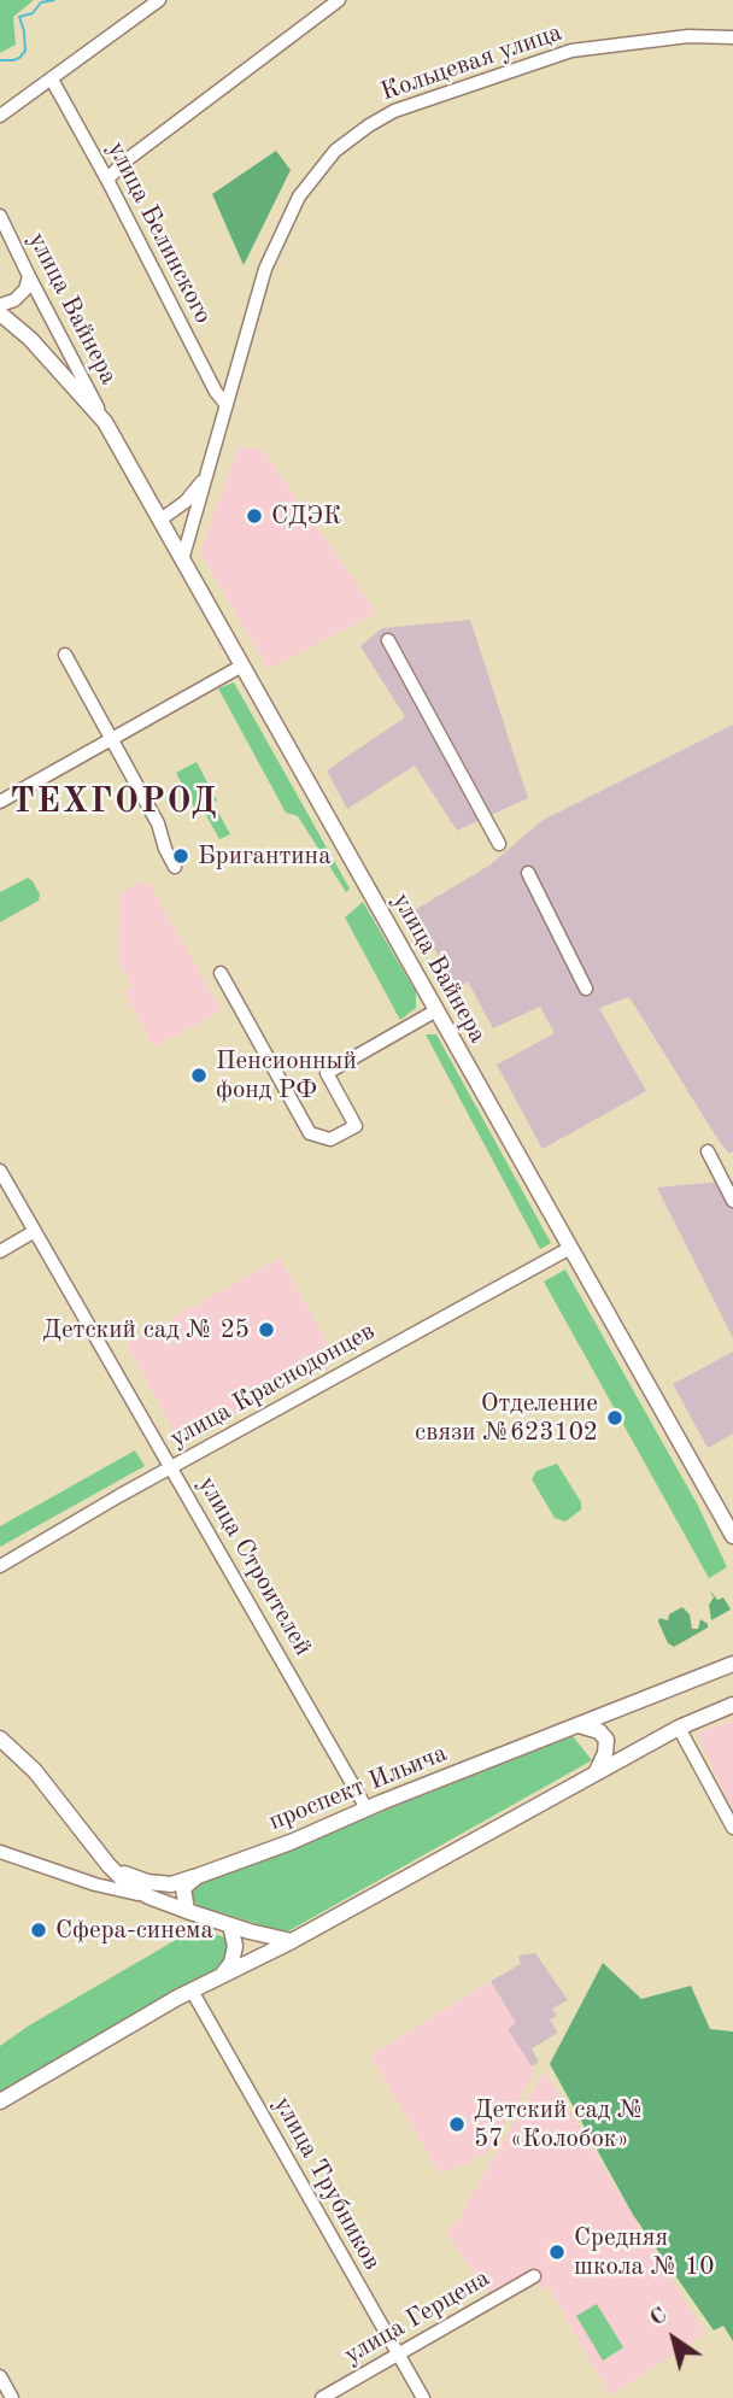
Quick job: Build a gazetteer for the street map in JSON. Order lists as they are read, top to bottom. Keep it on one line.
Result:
{"streets":{"main road":["улица Вайнера","проспект Ильича"],"street":["Кольцевая улица","улица Белинского","улица Краснодонцев","улица Строителей","улица Трубников","улица Герцена"]},"crossings":[["Кольцевая улица","улица Белинского"],["Кольцевая улица","улица Вайнера"],["улица Вайнера","улица Краснодонцев"],["улица Краснодонцев","улица Строителей"],["улица Строителей","проспект Ильича"],["улица Трубников","улица Герцена"]],"districts":["ТЕХГОРОД"],"places":["СДЭК","Бригантина","Пенсионный фонд РФ","Детский сад № 25","Отделение связи №623102","Сфера-синема","Детский сад № 57 «Колобок»","Средняя школа № 10"],"north":"top left"}
